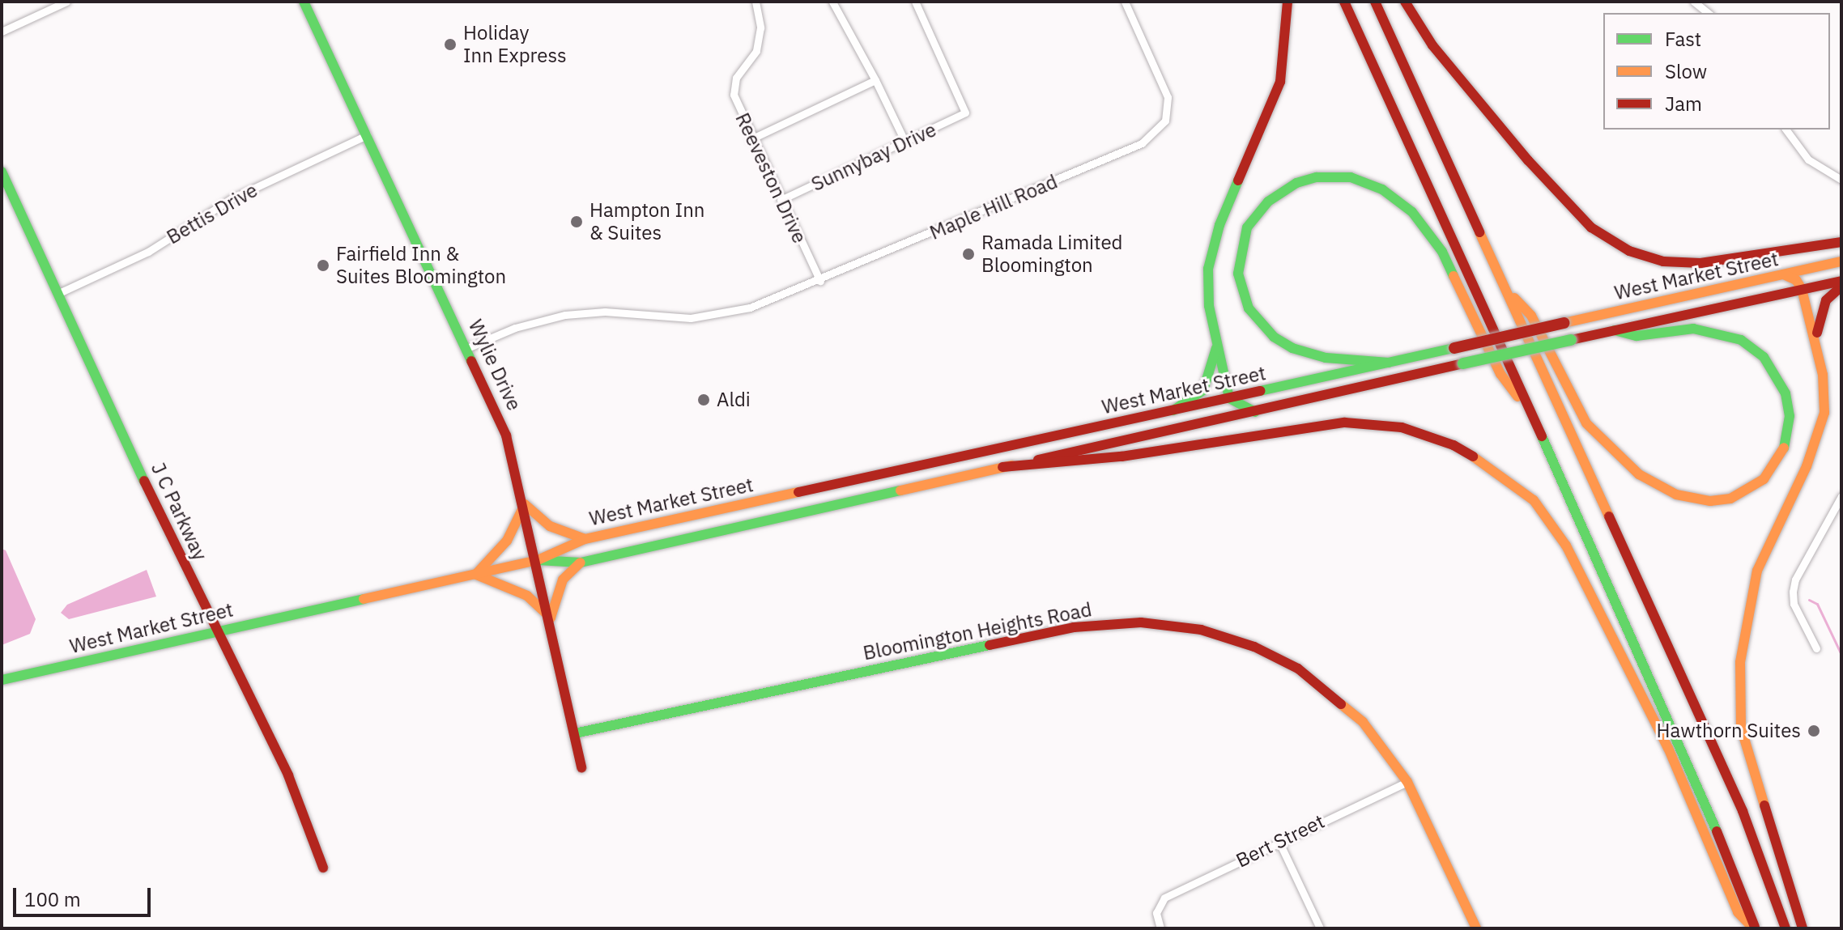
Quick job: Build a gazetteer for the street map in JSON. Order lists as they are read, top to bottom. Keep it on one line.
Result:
{"streets":{"main road":["West Market Street","Wylie Drive","J C Parkway","Bloomington Heights Road"],"street":["Sunnybay Drive","Reeveston Drive","Maple Hill Road","Bettis Drive","Bert Street"]},"crossings":[["Sunnybay Drive","Reeveston Drive"],["Reeveston Drive","Maple Hill Road"],["Maple Hill Road","Wylie Drive"],["Bettis Drive","Wylie Drive"],["Bettis Drive","J C Parkway"],["West Market Street","Wylie Drive"],["West Market Street","J C Parkway"],["Wylie Drive","Bloomington Heights Road"],["Bloomington Heights Road","Bert Street"]],"places":["Holiday Inn Express","Hampton Inn & Suites","Ramada Limited Bloomington","Fairfield Inn & Suites Bloomington","Aldi","Hawthorn Suites"],"legend":["Fast","Slow","Jam"],"scale_bar":"100 m"}
